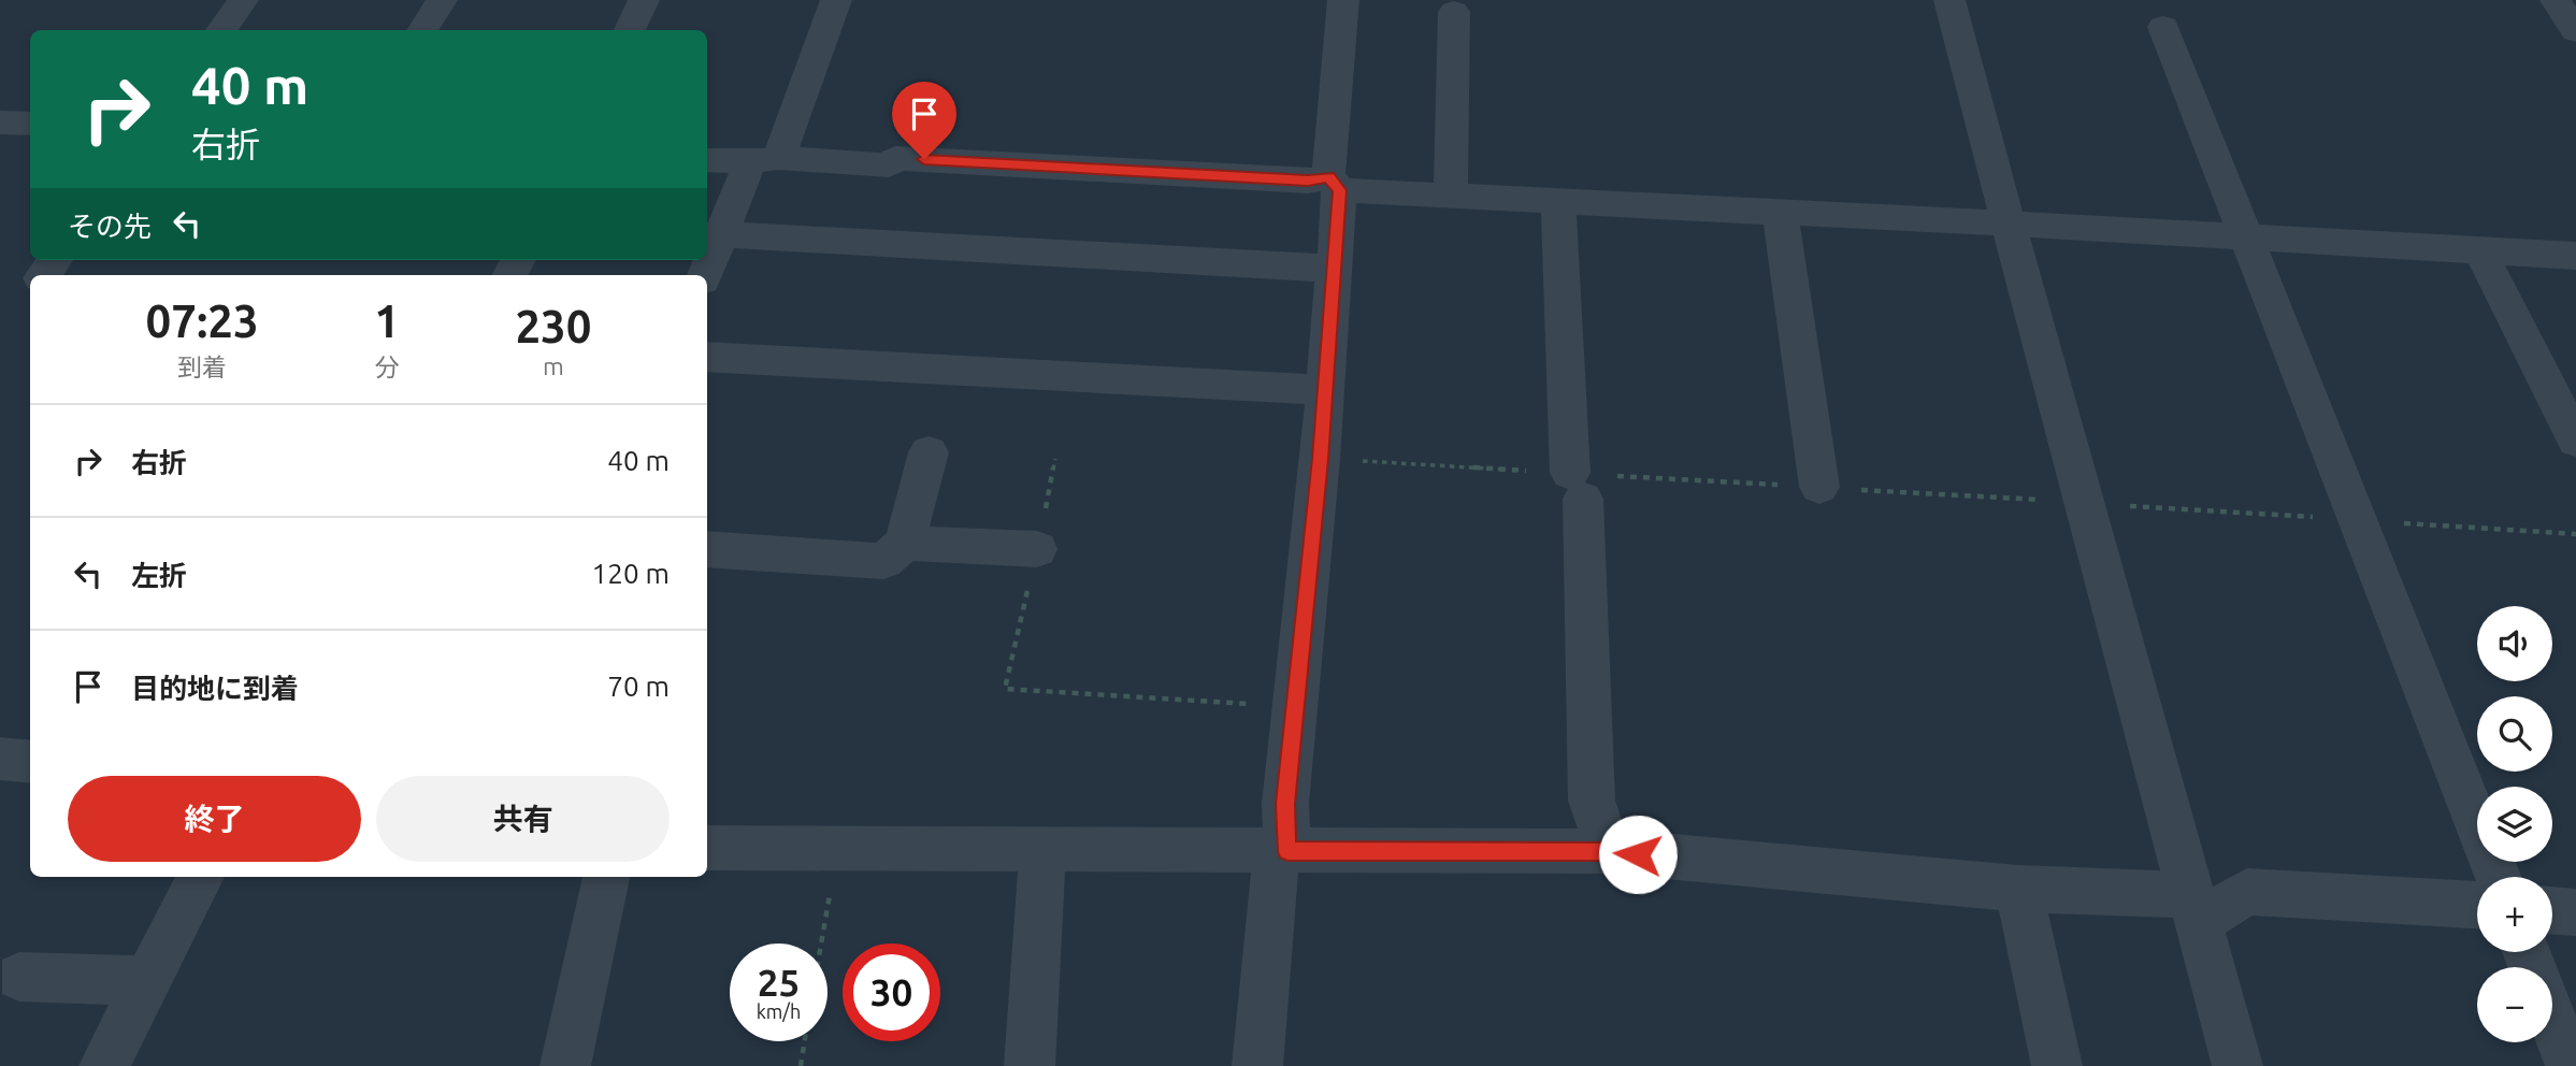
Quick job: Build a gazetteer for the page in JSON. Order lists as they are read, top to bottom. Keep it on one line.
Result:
{"page":{"turn":["40 m","右折"],"then":"その先","eta":["07:23","到着","1","分","230","m"],"list":[{"name":"右折","value":"40 m"},{"name":"左折","value":"120 m"},{"name":"目的地に到着","value":"70 m"}],"map_buttons":["+","−"],"buttons":["終了","共有"],"speed":"25 km/h","limit":"30"}}
